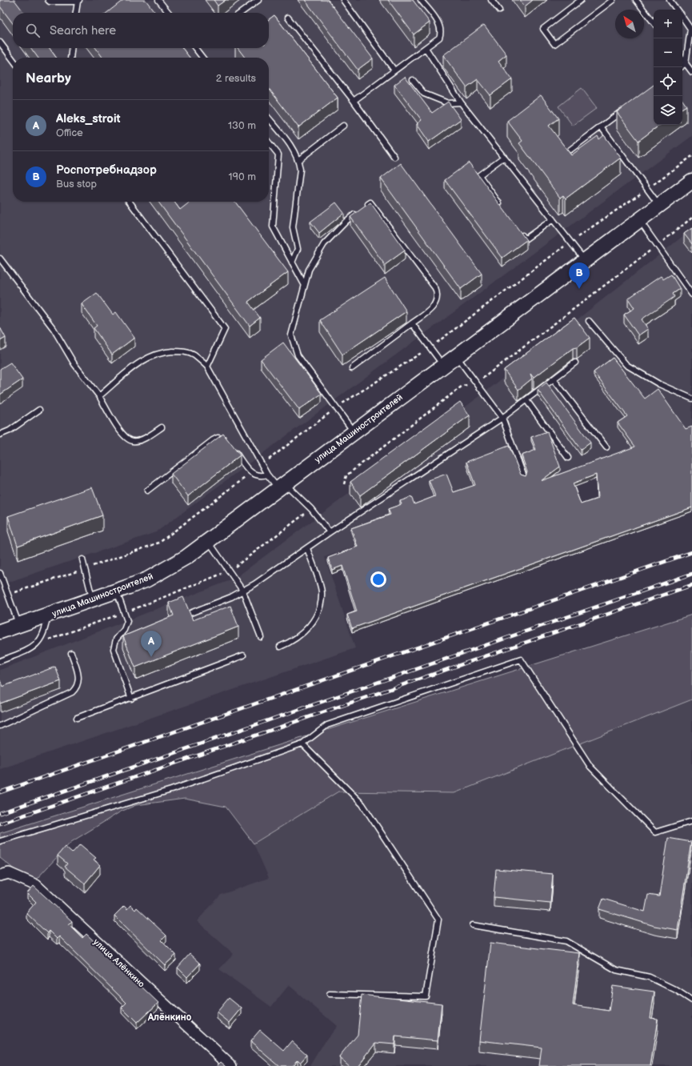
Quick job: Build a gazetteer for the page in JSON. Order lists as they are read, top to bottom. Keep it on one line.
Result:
{"streets":{"main road":["улица Машиностроителей"],"street":["улица Алёнкино"]},"districts":["Алёнкино"],"north":"top left","page":{"map_buttons":["+","−"],"search":"Search here","heading":["Nearby","2 results"],"list":[{"mark":"A","name":"Aleks_stroit","note":"Office","value":"130 m"},{"mark":"B","name":"Роспотребнадзор","note":"Bus stop","value":"190 m"}],"pins":["B","A"]}}
